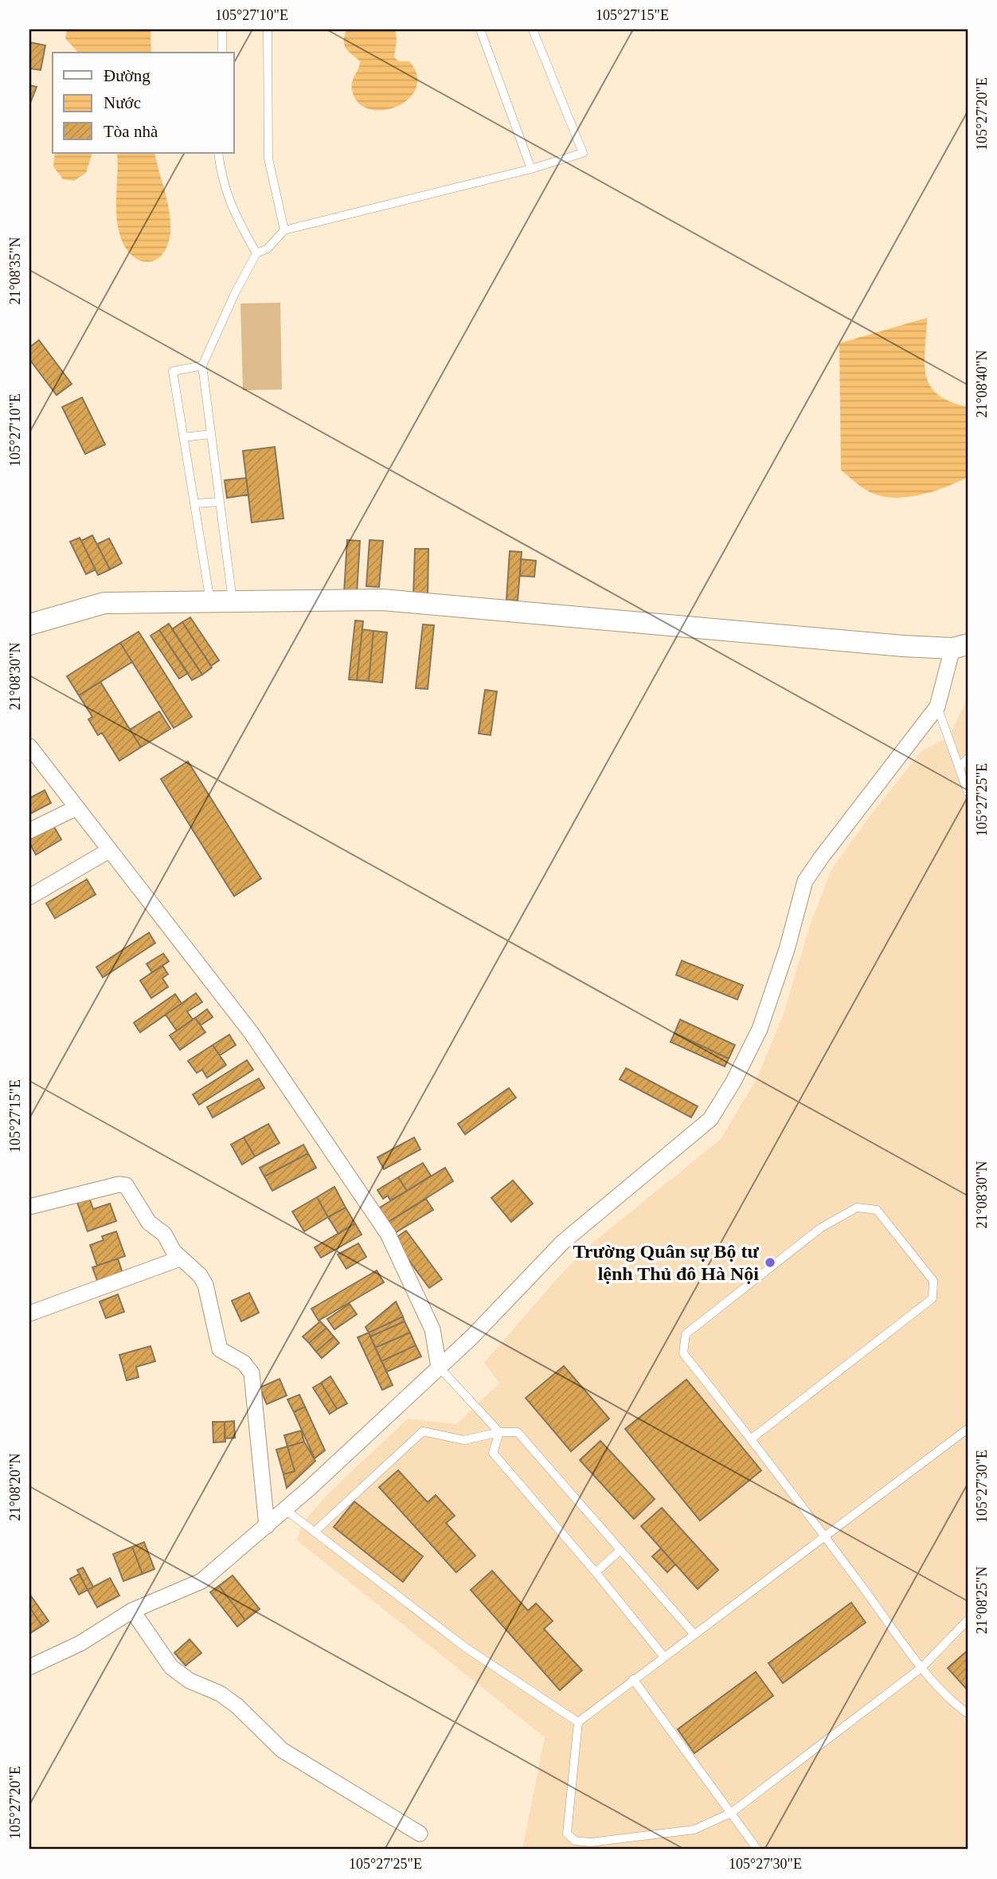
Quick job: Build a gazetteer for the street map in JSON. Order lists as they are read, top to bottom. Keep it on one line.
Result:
{"places":["Trường Quân sự Bộ tư lệnh Thủ đô Hà Nội"],"legend":["Đường","Nước","Tòa nhà"],"coordinates":["105°27'10\"E","105°27'15\"E","105°27'20\"E","21°08'35\"N","21°08'40\"N","21°08'30\"N","105°27'25\"E","105°27'30\"E","21°08'20\"N","21°08'25\"N"]}
